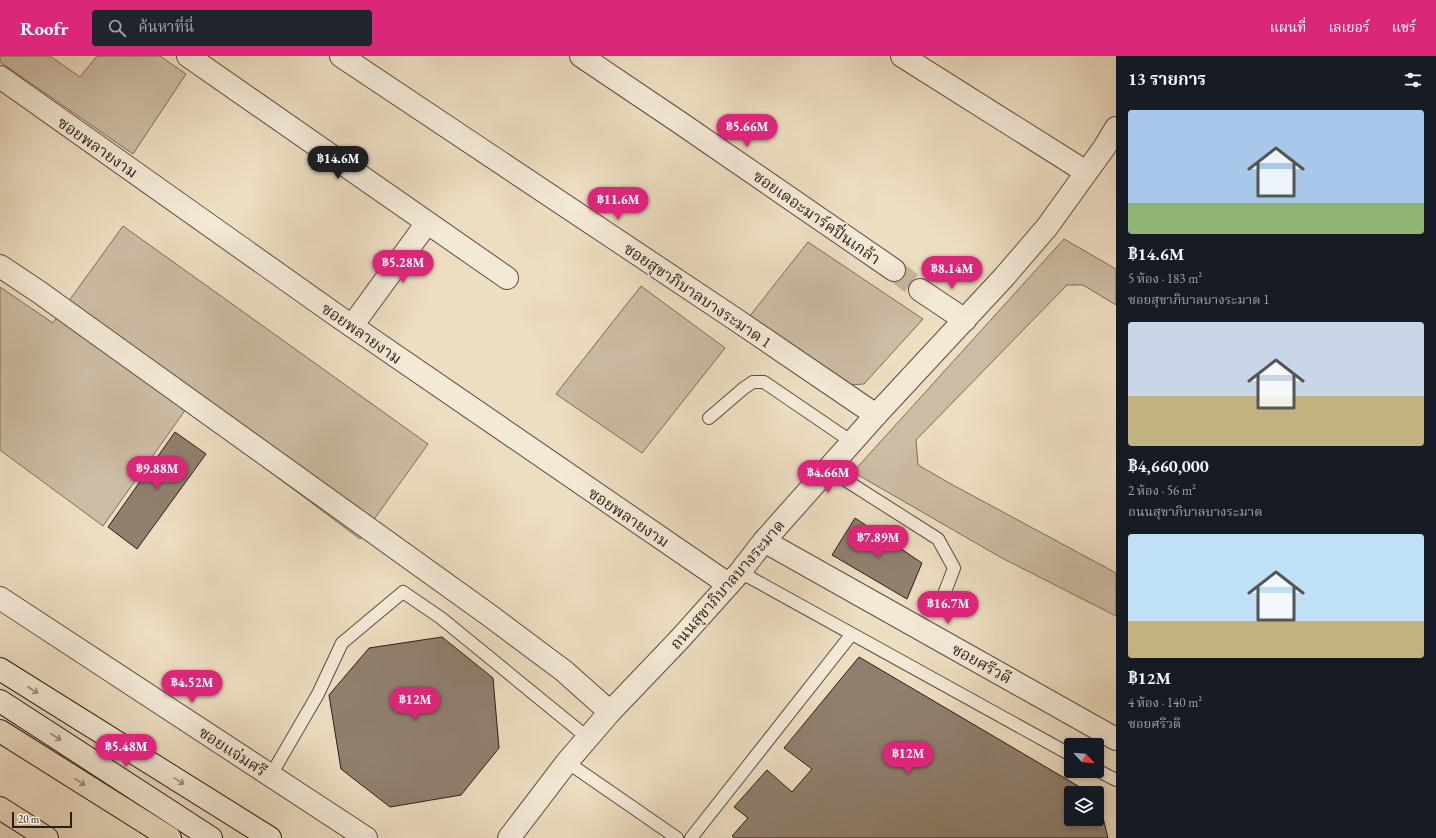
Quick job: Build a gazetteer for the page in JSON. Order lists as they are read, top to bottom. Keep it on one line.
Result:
{"streets":{"street":["ซอยพลายงาม","ซอยเดอะมาร์คปิ่นเกล้า","ซอยสุขาภิบาลบางระมาด 1","ถนนสุขาภิบาลบางระมาด","ซอยศรีวดี","ซอยแจ่มศรี"]},"crossings":[["ซอยพลายงาม","ถนนสุขาภิบาลบางระมาด"],["ซอยสุขาภิบาลบางระมาด 1","ถนนสุขาภิบาลบางระมาด"],["ถนนสุขาภิบาลบางระมาด","ซอยศรีวดี"]],"scale_bar":"20 m","north":"bottom right","page":{"header":"Roofr","search":"ค้นหาที่นี่","nav":["แผนที่","เลเยอร์","แชร์"],"heading":"13 รายการ","list":[{"name":"฿14.6M","note":"5 ห้อง · 183 m² · ซอยสุขาภิบาลบางระมาด 1"},{"name":"฿4,660,000","note":"2 ห้อง · 56 m² · ถนนสุขาภิบาลบางระมาด"},{"name":"฿12M","note":"4 ห้อง · 140 m² · ซอยศรีวดี"}],"price":["฿5.66M","฿14.6M","฿11.6M","฿5.28M","฿8.14M","฿9.88M","฿4.66M","฿7.89M","฿16.7M","฿4.52M","฿12M","฿5.48M","฿12M"],"scale":"20 m"}}
